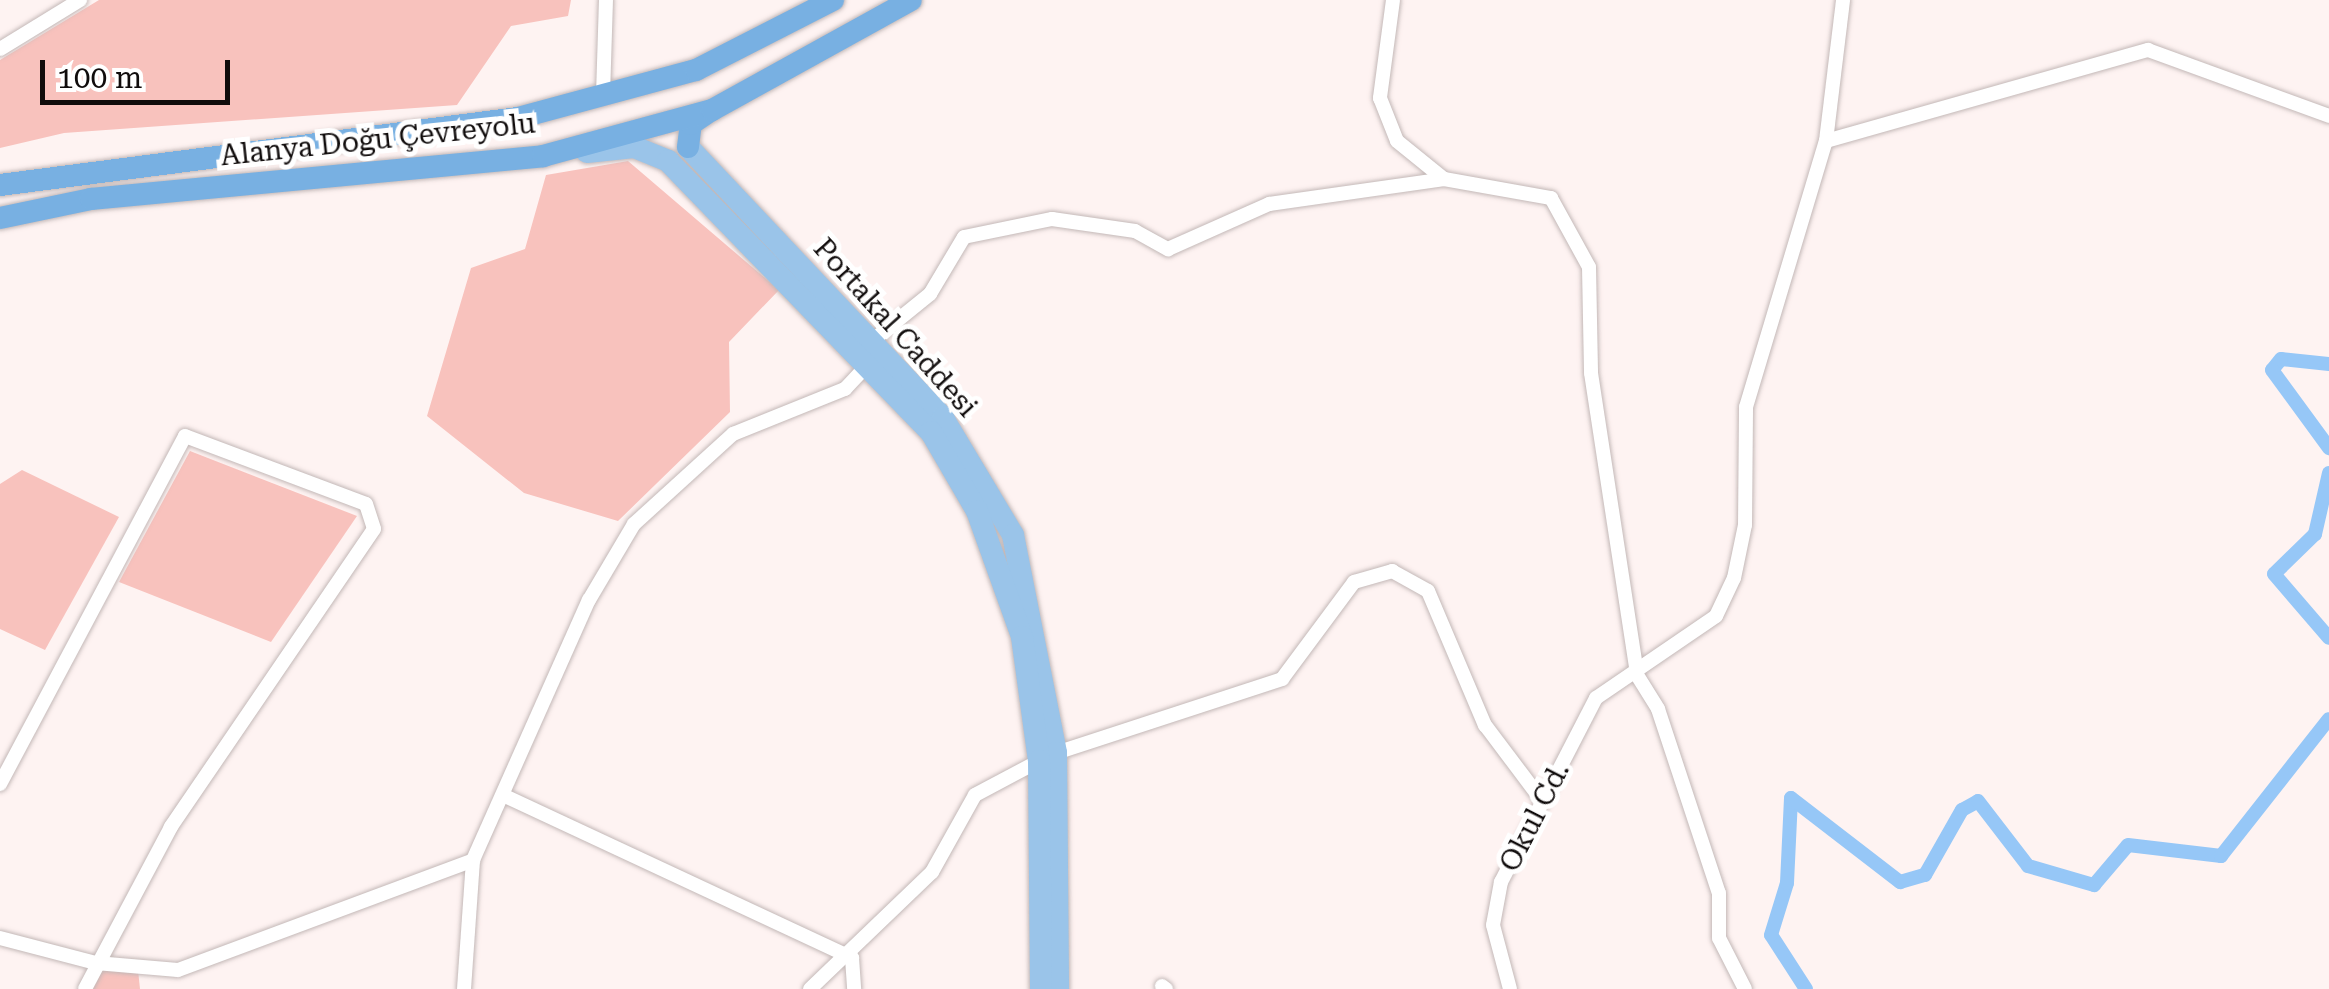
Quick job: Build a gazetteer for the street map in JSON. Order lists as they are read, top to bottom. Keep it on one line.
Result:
{"streets":{"highway":["Alanya Doğu Çevreyolu"],"main road":["Portakal Caddesi"],"street":["Okul Cd."]},"scale_bar":"100 m"}
